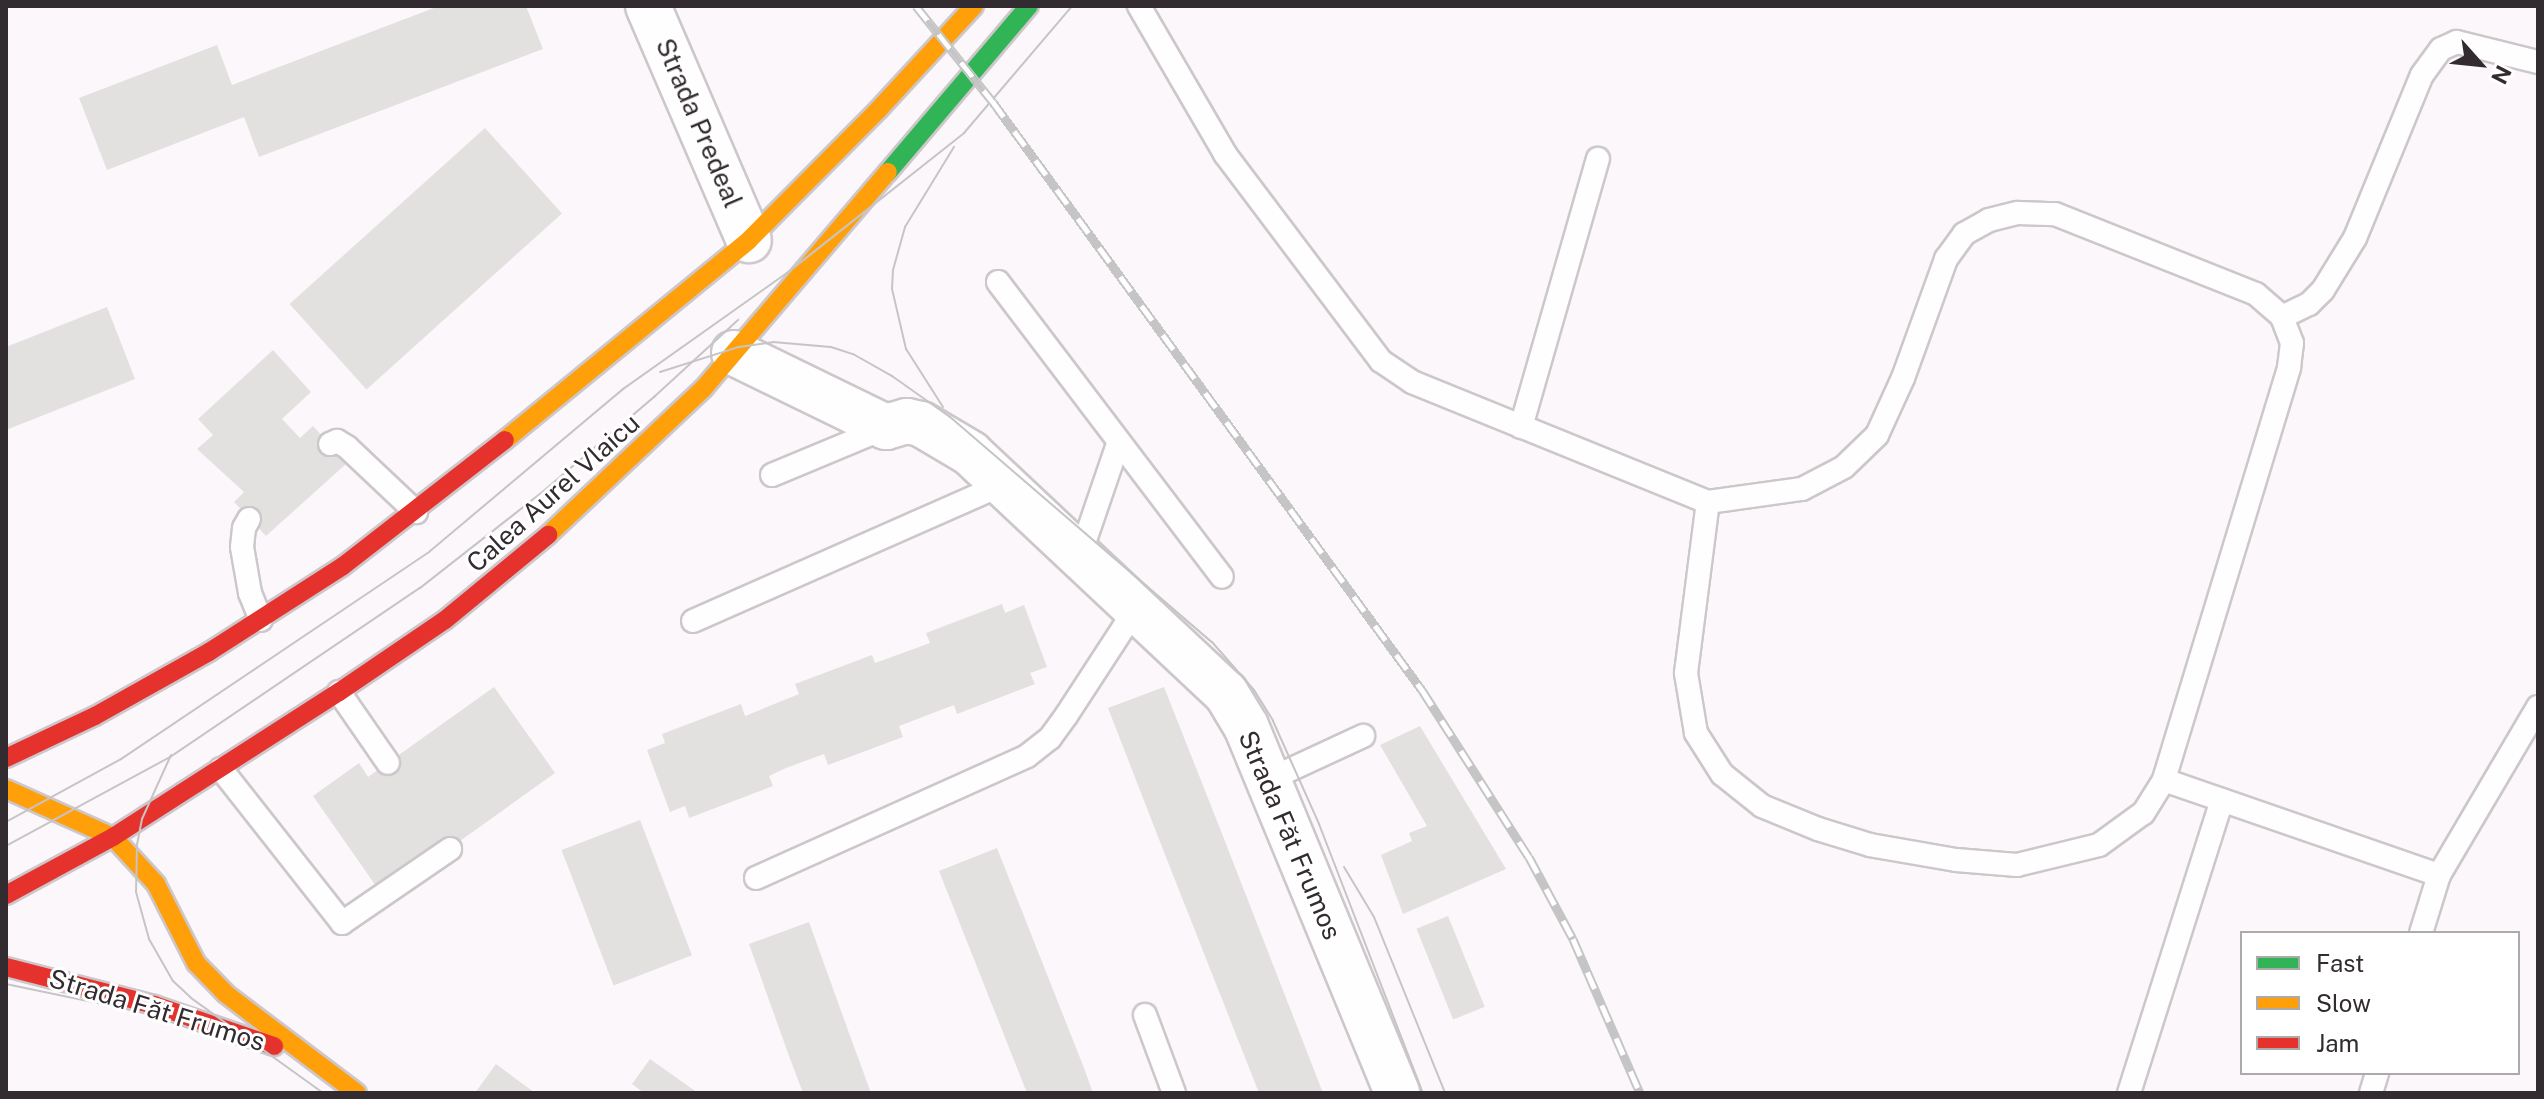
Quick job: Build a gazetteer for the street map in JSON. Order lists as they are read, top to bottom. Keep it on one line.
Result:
{"streets":{"main road":["Calea Aurel Vlaicu","Strada Făt Frumos"],"street":["Strada Predeal"]},"crossings":[["Calea Aurel Vlaicu","Strada Făt Frumos"]],"legend":["Fast","Slow","Jam"],"north":"bottom right"}
